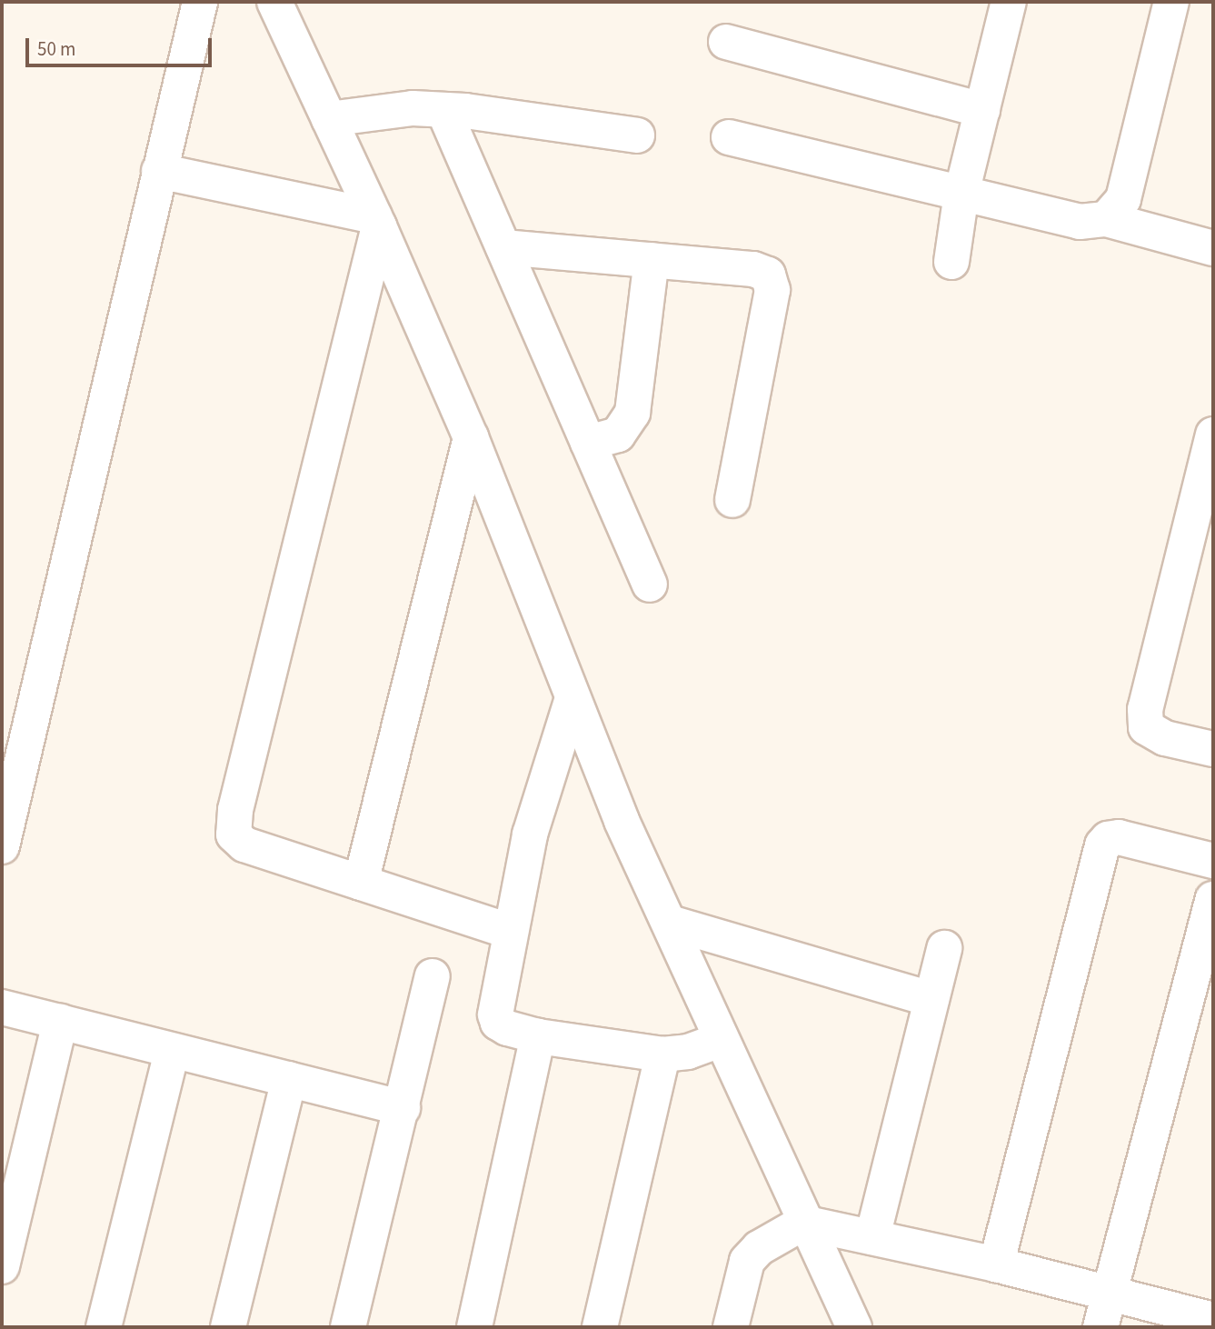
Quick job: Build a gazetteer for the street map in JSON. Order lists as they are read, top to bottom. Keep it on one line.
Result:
{"scale_bar":"50 m"}
